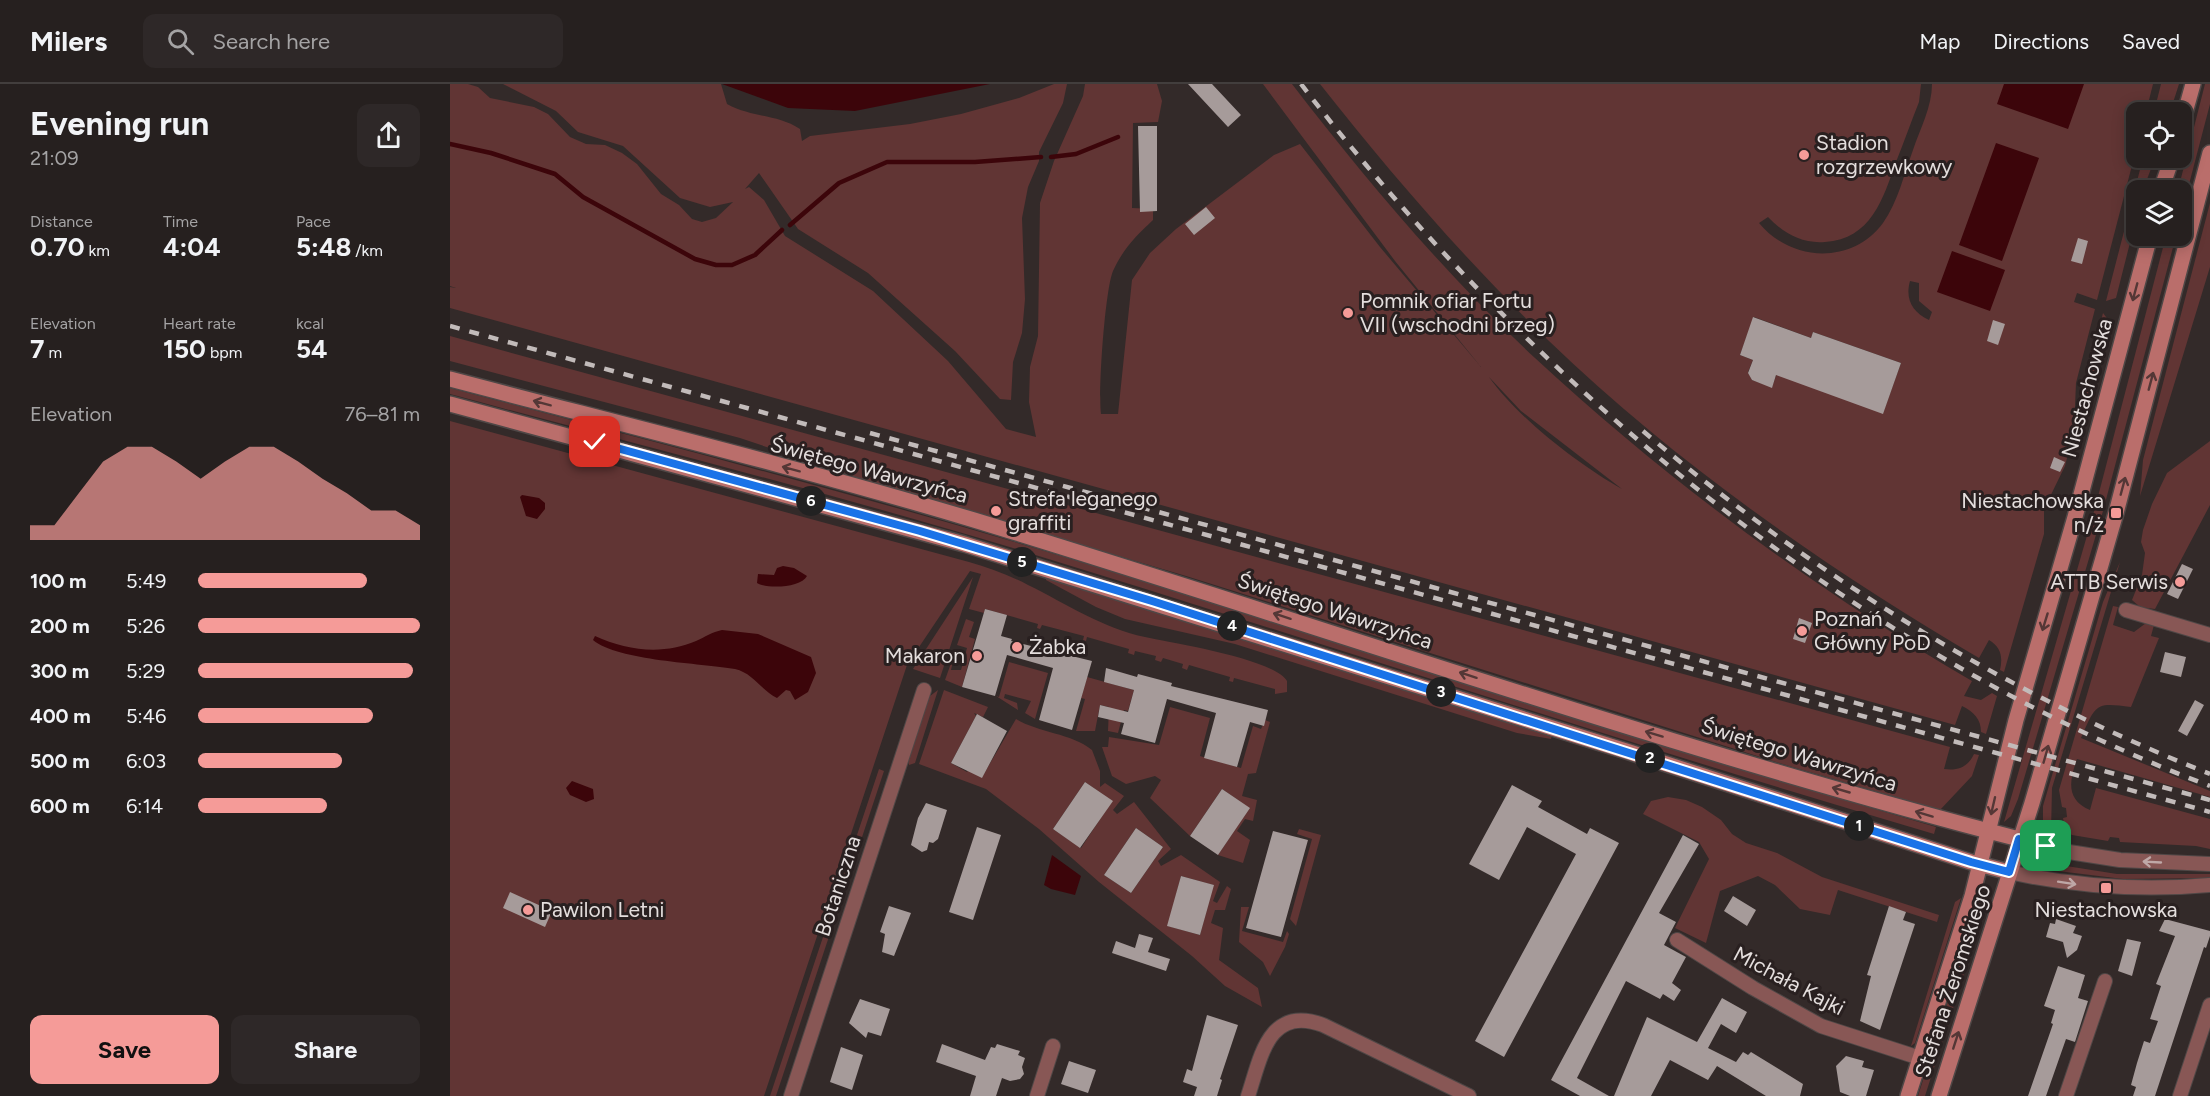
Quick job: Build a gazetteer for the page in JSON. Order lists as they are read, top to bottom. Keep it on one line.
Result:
{"streets":{"main road":["Niestachowska","Świętego Wawrzyńca","Stefana Żeromskiego"],"street":["Botaniczna","Michała Kajki"]},"crossings":[["Niestachowska","Świętego Wawrzyńca"],["Niestachowska","Stefana Żeromskiego"],["Świętego Wawrzyńca","Stefana Żeromskiego"],["Michała Kajki","Stefana Żeromskiego"]],"one_way":["Niestachowska","Stefana Żeromskiego"],"places":{"other":["Stadion rozgrzewkowy","Pomnik ofiar Fortu VII (wschodni brzeg)","Strefa leganego graffiti","ATTB Serwis","Poznań Główny PoD","Żabka","Makaron","Pawilon Letni"],"transit":["Niestachowska n/ż","Niestachowska"]},"page":{"header":"Milers","search":"Search here","nav":["Map","Directions","Saved"],"heading":["Evening run","21:09"],"stats":[["Distance","0.70 km"],["Time","4:04"],["Pace","5:48 /km"],["Elevation","7 m"],["Heart rate","150 bpm"],["kcal","54"]],"chart":["Elevation","76–81 m"],"pins":["6","5","4","3","2","1"],"list":[{"name":"100 m","note":"5:49"},{"name":"200 m","note":"5:26"},{"name":"300 m","note":"5:29"},{"name":"400 m","note":"5:46"},{"name":"500 m","note":"6:03"},{"name":"600 m","note":"6:14"}],"buttons":["Save","Share"]}}
